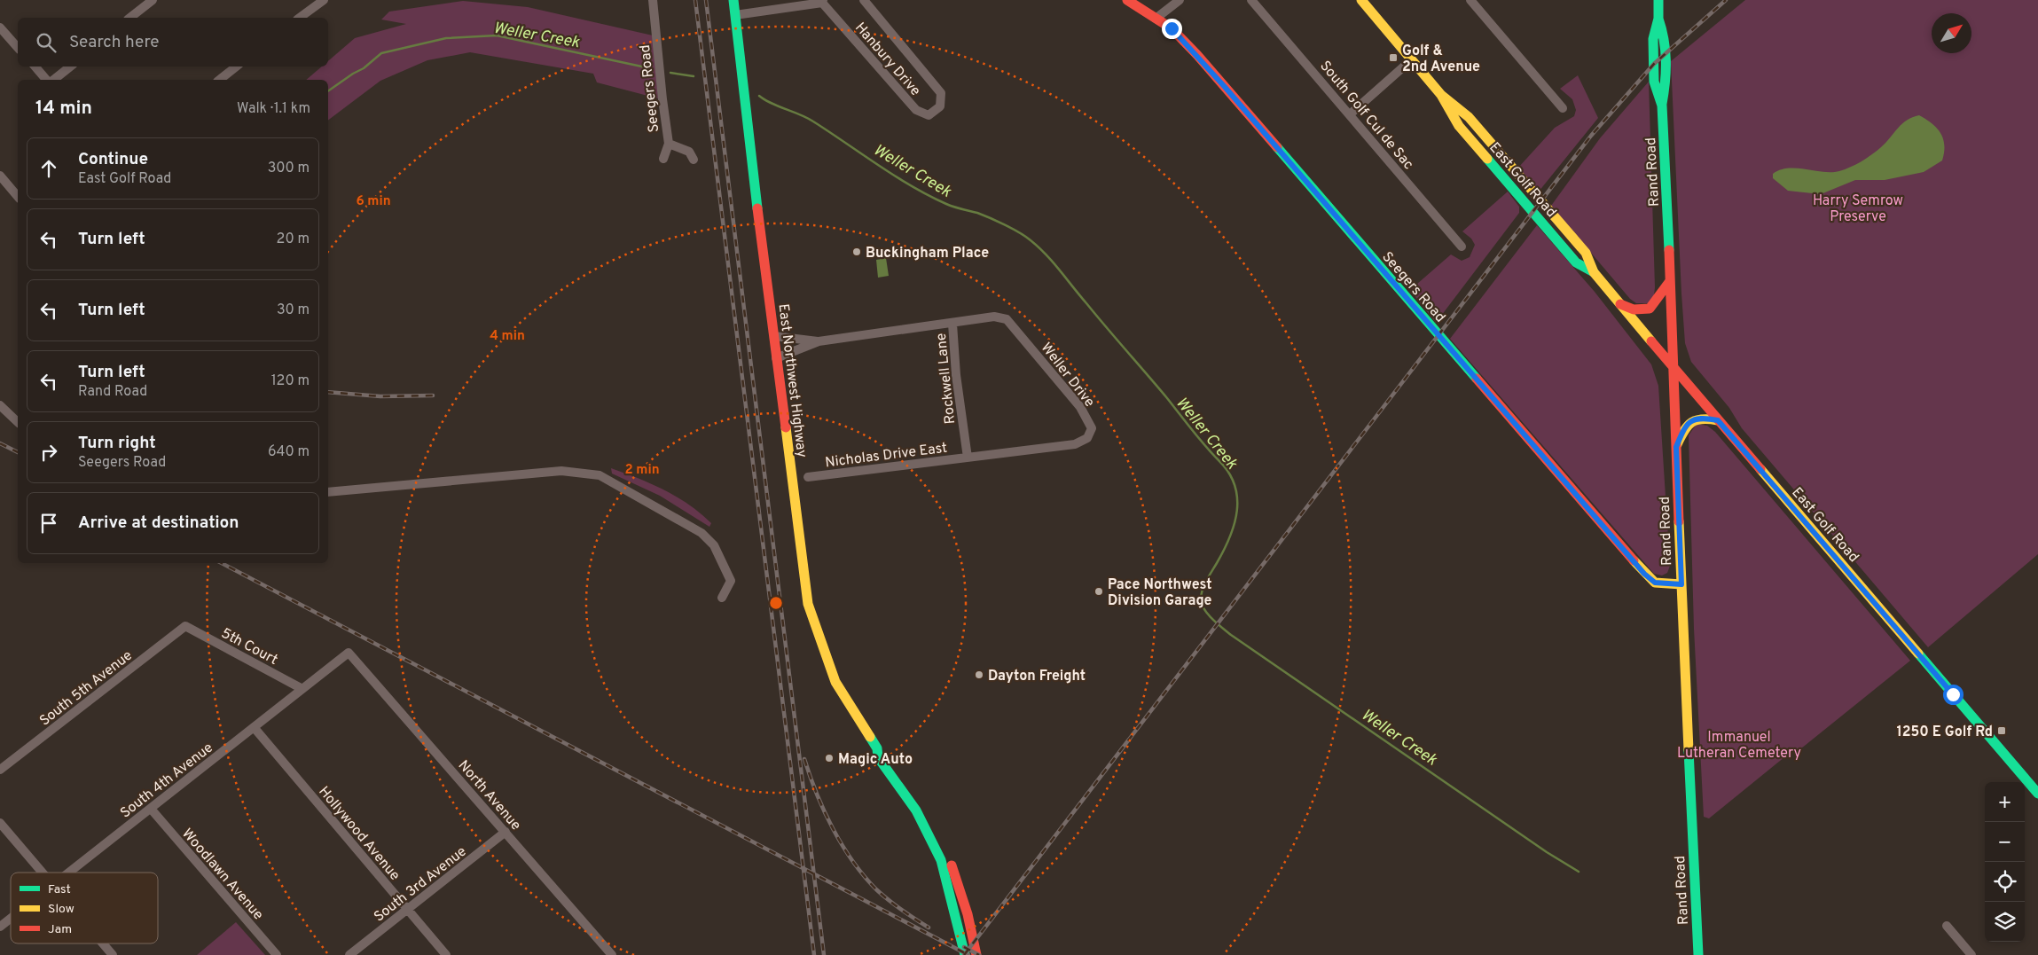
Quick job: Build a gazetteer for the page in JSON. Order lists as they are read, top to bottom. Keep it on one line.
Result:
{"streets":{"main road":["Seegers Road","Rand Road","East Golf Road","East Northwest Highway"],"street":["Hanbury Drive","South Golf Cul de Sac","Weller Drive","Rockwell Lane","Nicholas Drive East","5th Court","South 5th Avenue","South 4th Avenue","North Avenue","Hollywood Avenue","Woodlawn Avenue","South 3rd Avenue"]},"crossings":[["Hanbury Drive","East Northwest Highway"],["Seegers Road","Rand Road"],["Rand Road","East Golf Road"],["Weller Drive","Rockwell Lane"],["Weller Drive","Nicholas Drive East"],["Rockwell Lane","Nicholas Drive East"],["5th Court","South 5th Avenue"],["5th Court","South 4th Avenue"],["South 4th Avenue","North Avenue"],["South 4th Avenue","Hollywood Avenue"],["South 4th Avenue","Woodlawn Avenue"],["North Avenue","South 3rd Avenue"],["Hollywood Avenue","South 3rd Avenue"]],"water":["Weller Creek"],"parks":["Harry Semrow Preserve","Immanuel Lutheran Cemetery"],"places":{"transit":["Golf & 2nd Avenue","1250 E Golf Rd"],"other":["Buckingham Place","Pace Northwest Division Garage","Dayton Freight","Magic Auto"]},"legend":["Fast","Slow","Jam"],"north":"top right","page":{"search":"Search here","heading":["14 min","Walk · 1.1 km"],"list":[["Continue","East Golf Road","300 m"],["Turn left","20 m"],["Turn left","30 m"],["Turn left","Rand Road","120 m"],["Turn right","Seegers Road","640 m"],"Arrive at destination"],"map_buttons":["+","−"]},"rings":["6 min","4 min","2 min"]}
